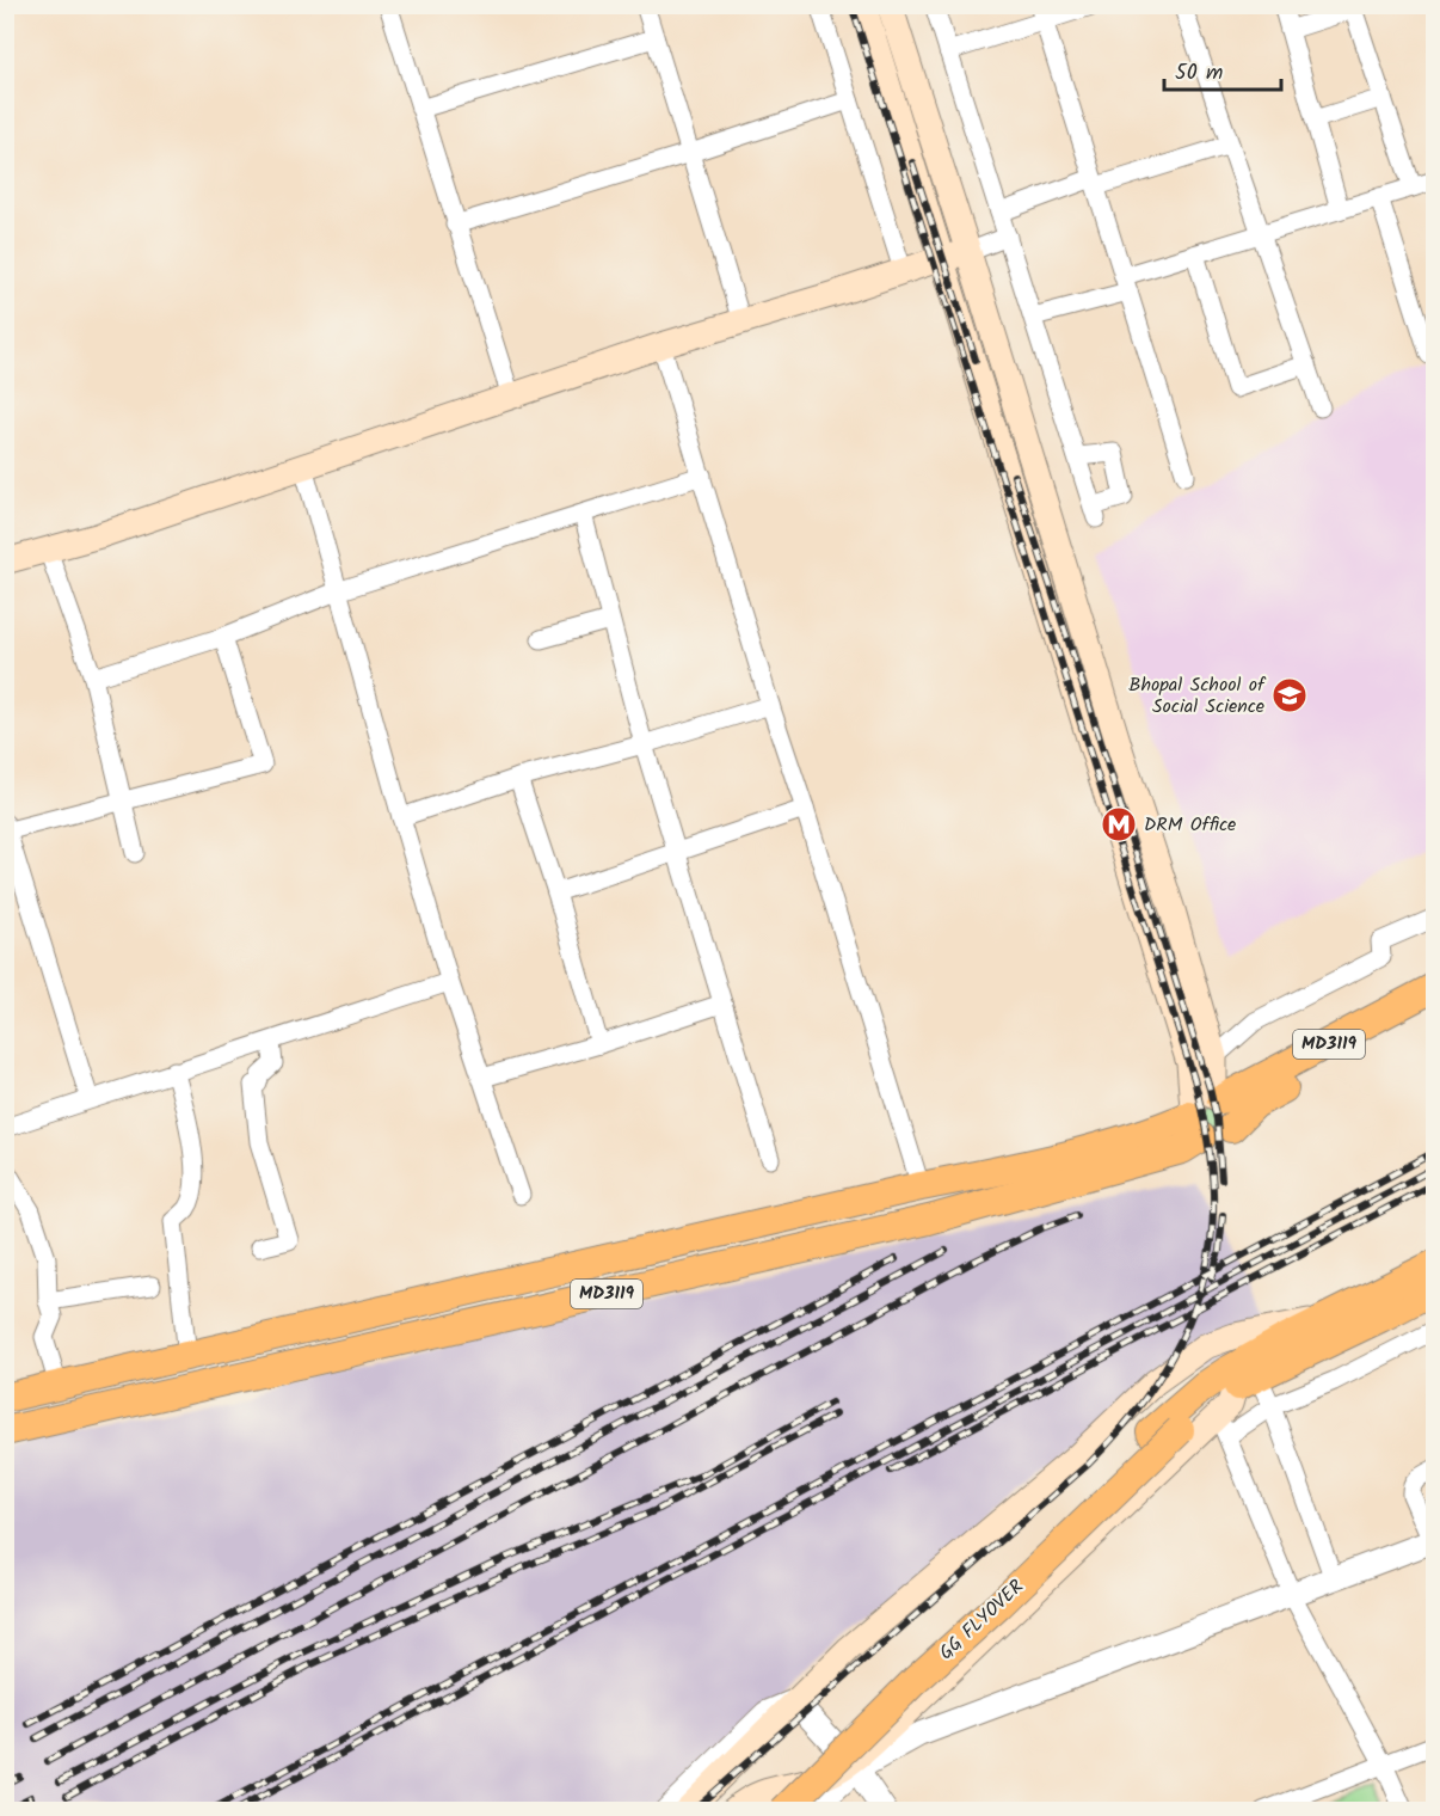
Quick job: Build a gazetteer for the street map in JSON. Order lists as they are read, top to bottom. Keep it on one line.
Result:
{"streets":{"main road":["MD3119","GG FLYOVER"]},"places":{"school or university":["Bhopal School of Social Science"],"metro station":["DRM Office"]},"scale_bar":"50 m"}
